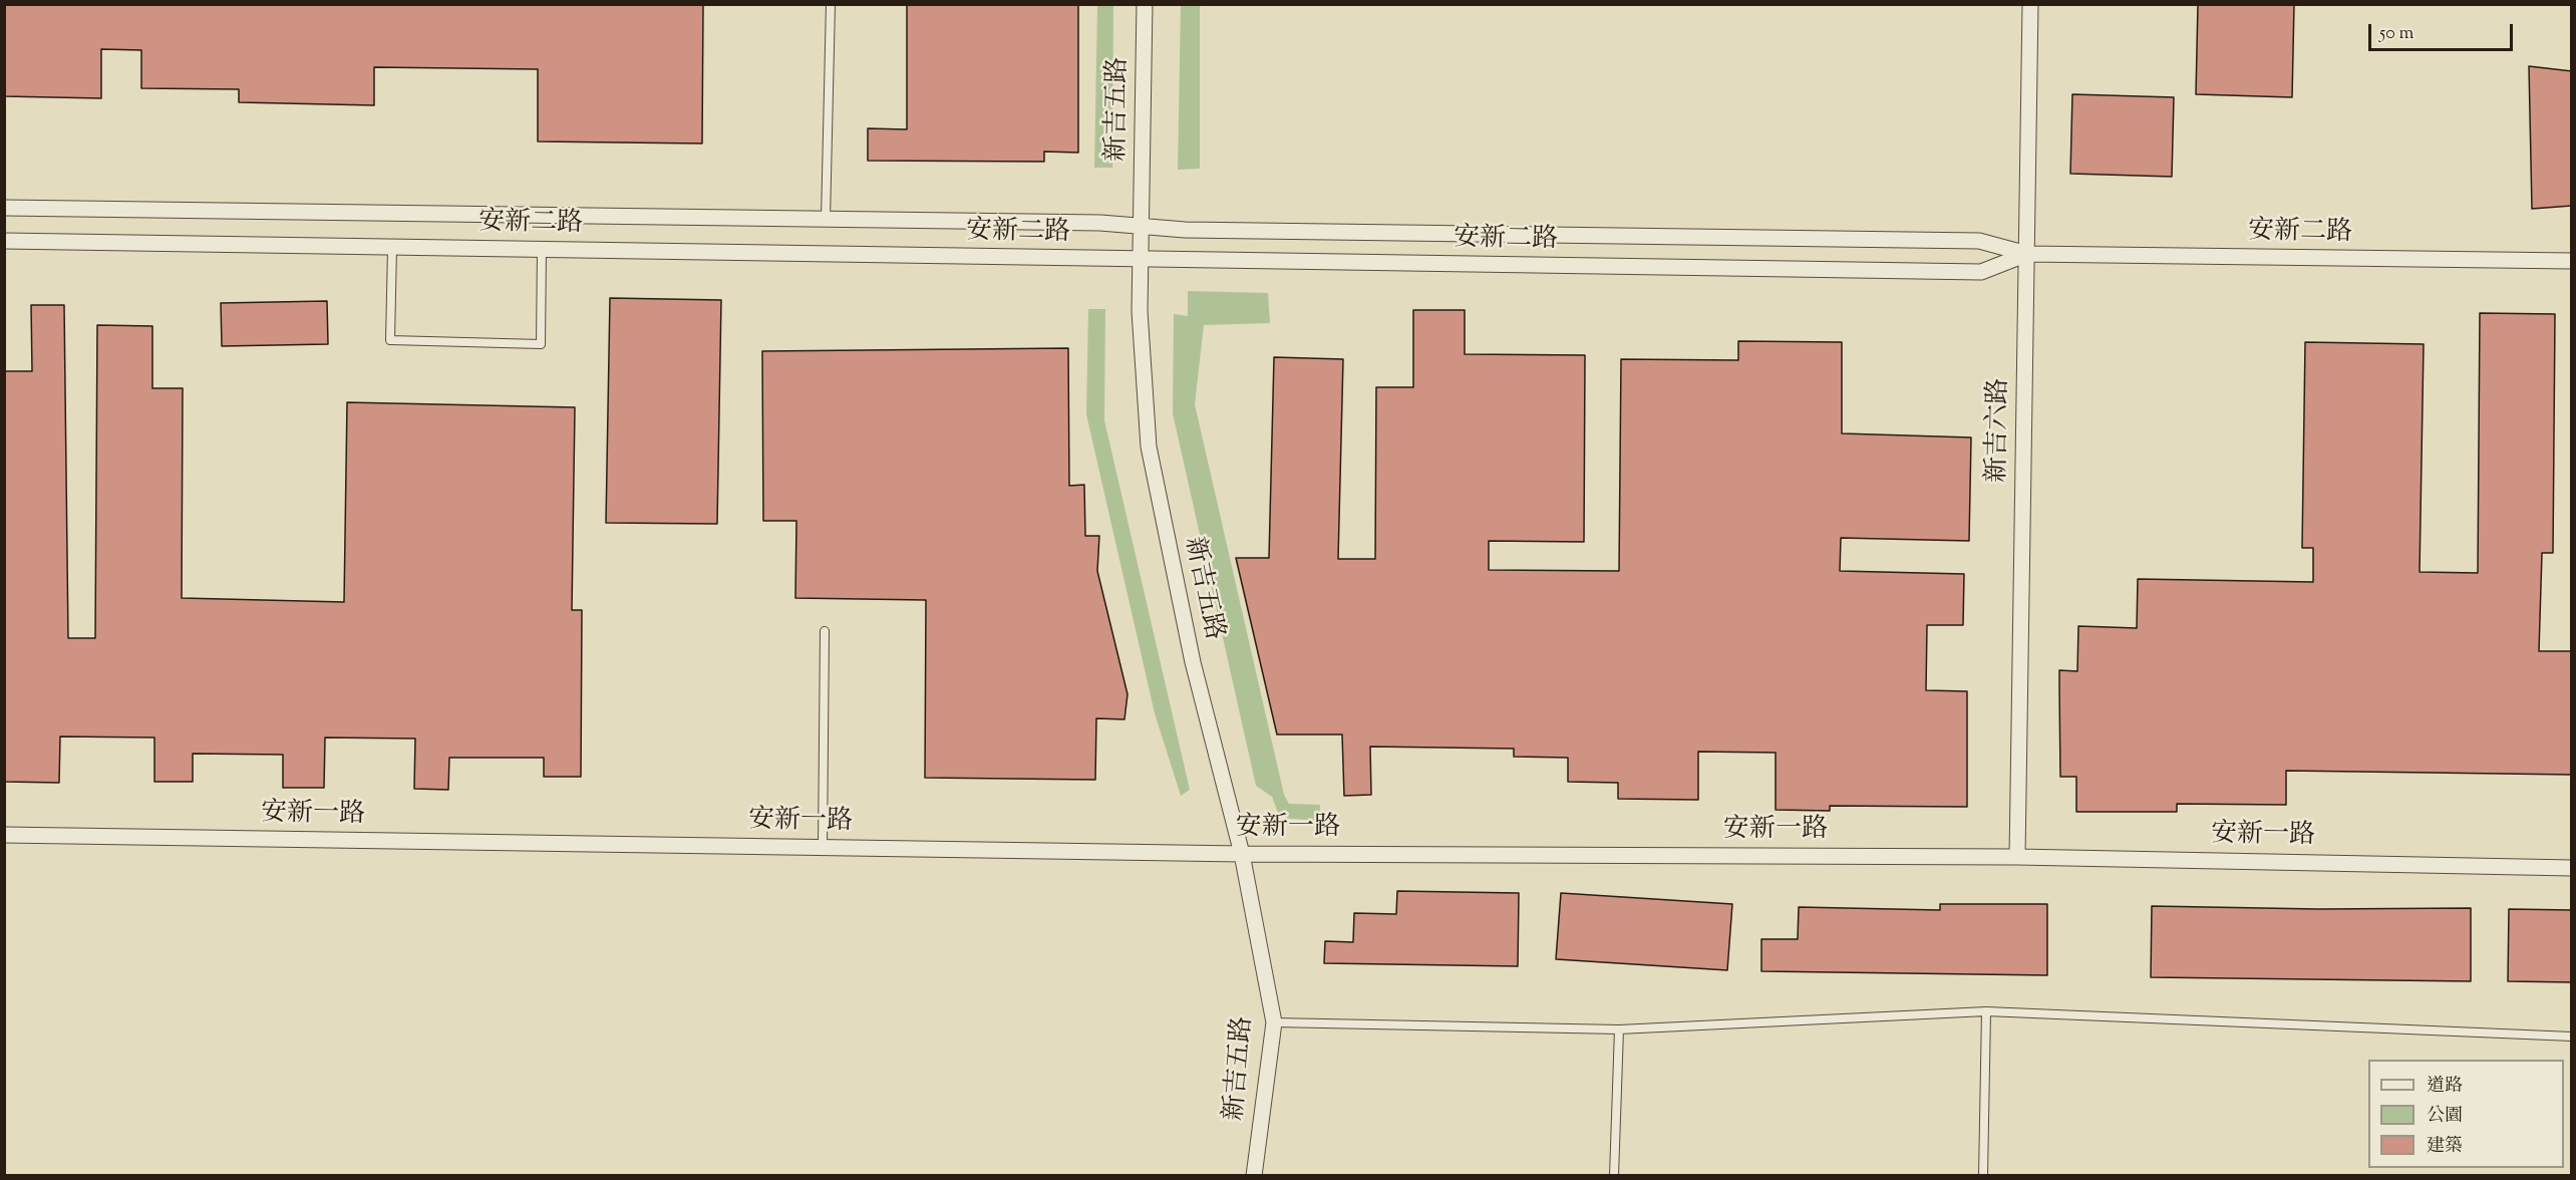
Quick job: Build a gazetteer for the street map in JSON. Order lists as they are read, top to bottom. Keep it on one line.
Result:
{"streets":{"street":["新吉五路","安新二路","新吉六路","安新一路"]},"crossings":[["新吉五路","安新二路"],["新吉五路","安新一路"],["安新二路","新吉六路"],["新吉六路","安新一路"]],"legend":["道路","公園","建築"],"scale_bar":"50 m"}
